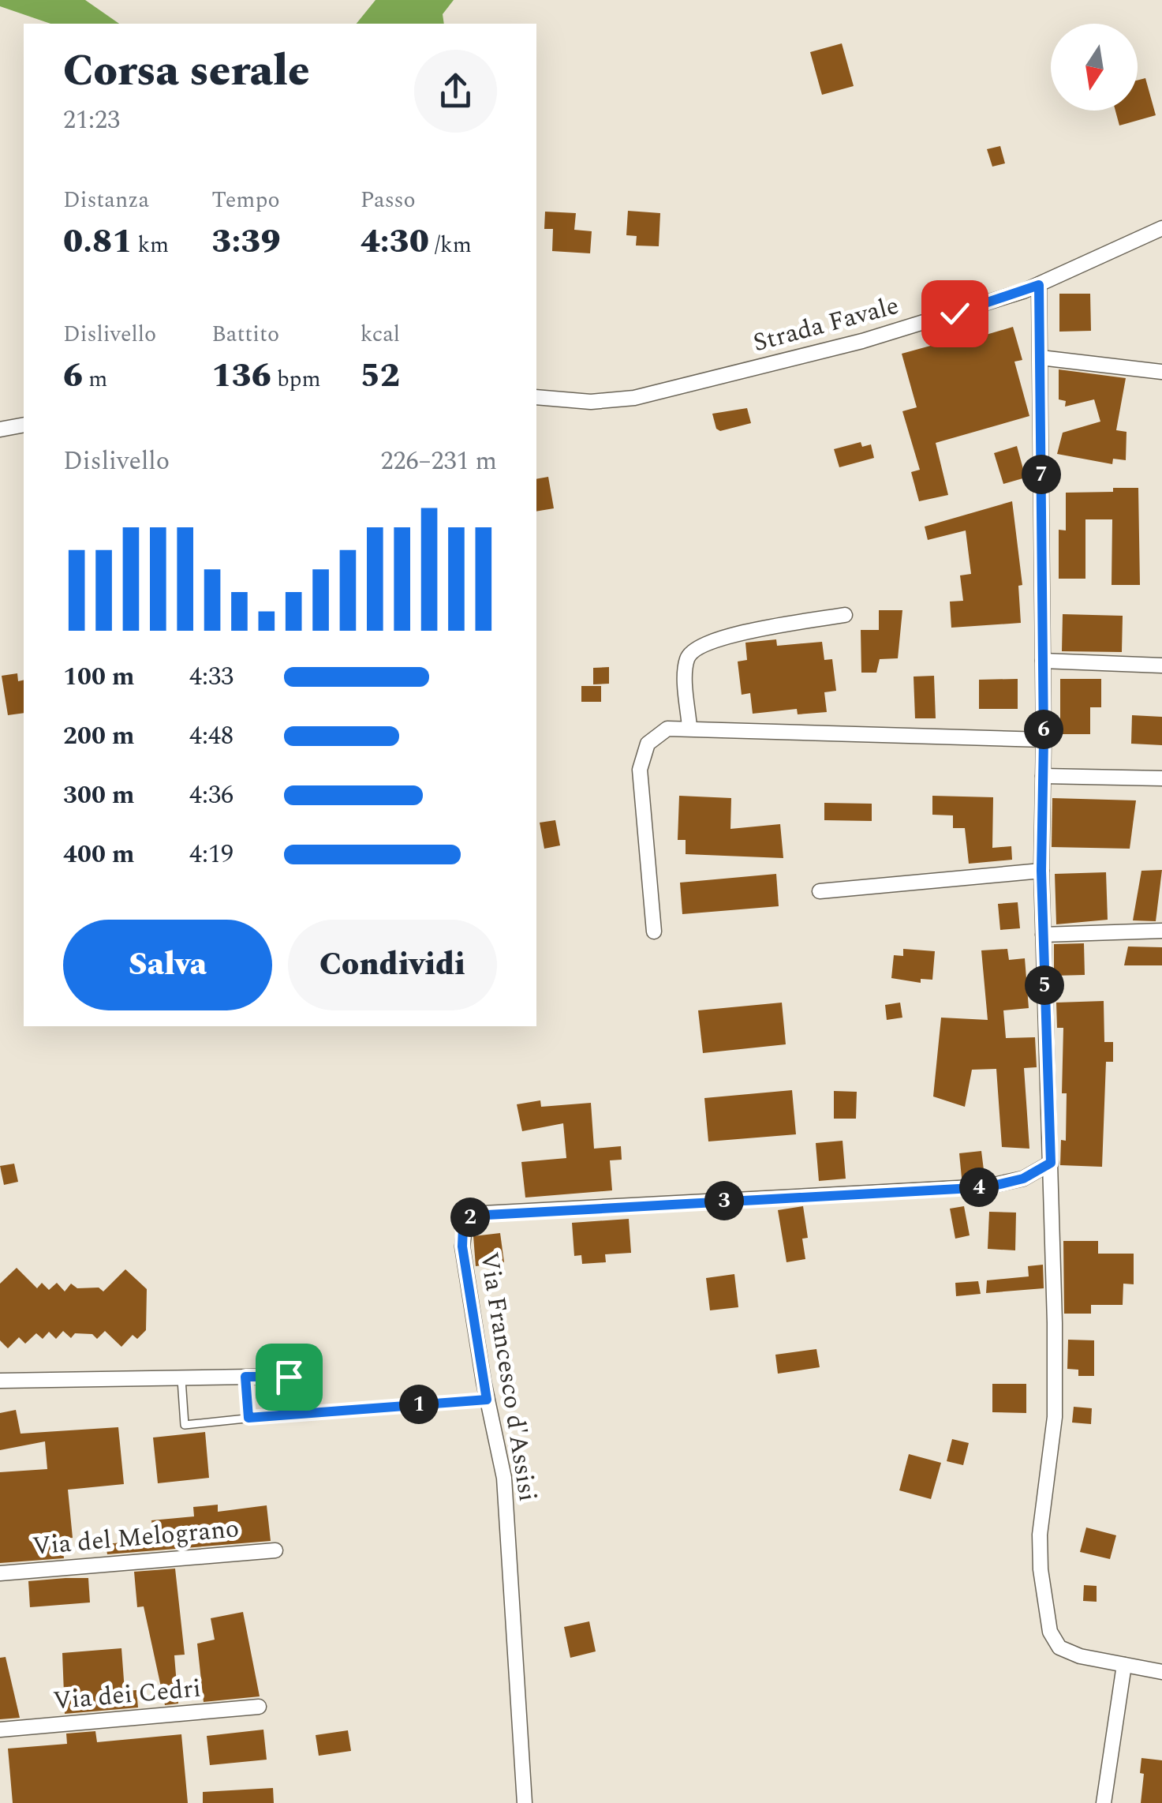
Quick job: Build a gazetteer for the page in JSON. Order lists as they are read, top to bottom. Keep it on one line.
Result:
{"streets":{"street":["Strada Favale","Via Francesco d'Assisi","Via del Melograno","Via dei Cedri"]},"north":"bottom","page":{"heading":["Corsa serale","21:23"],"stats":[["Distanza","0.81 km"],["Tempo","3:39"],["Passo","4:30 /km"],["Dislivello","6 m"],["Battito","136 bpm"],["kcal","52"]],"chart":["Dislivello","226–231 m"],"pins":["7","6","5","4","3","2","1"],"list":[{"name":"100 m","note":"4:33"},{"name":"200 m","note":"4:48"},{"name":"300 m","note":"4:36"},{"name":"400 m","note":"4:19"}],"buttons":["Salva","Condividi"]}}
